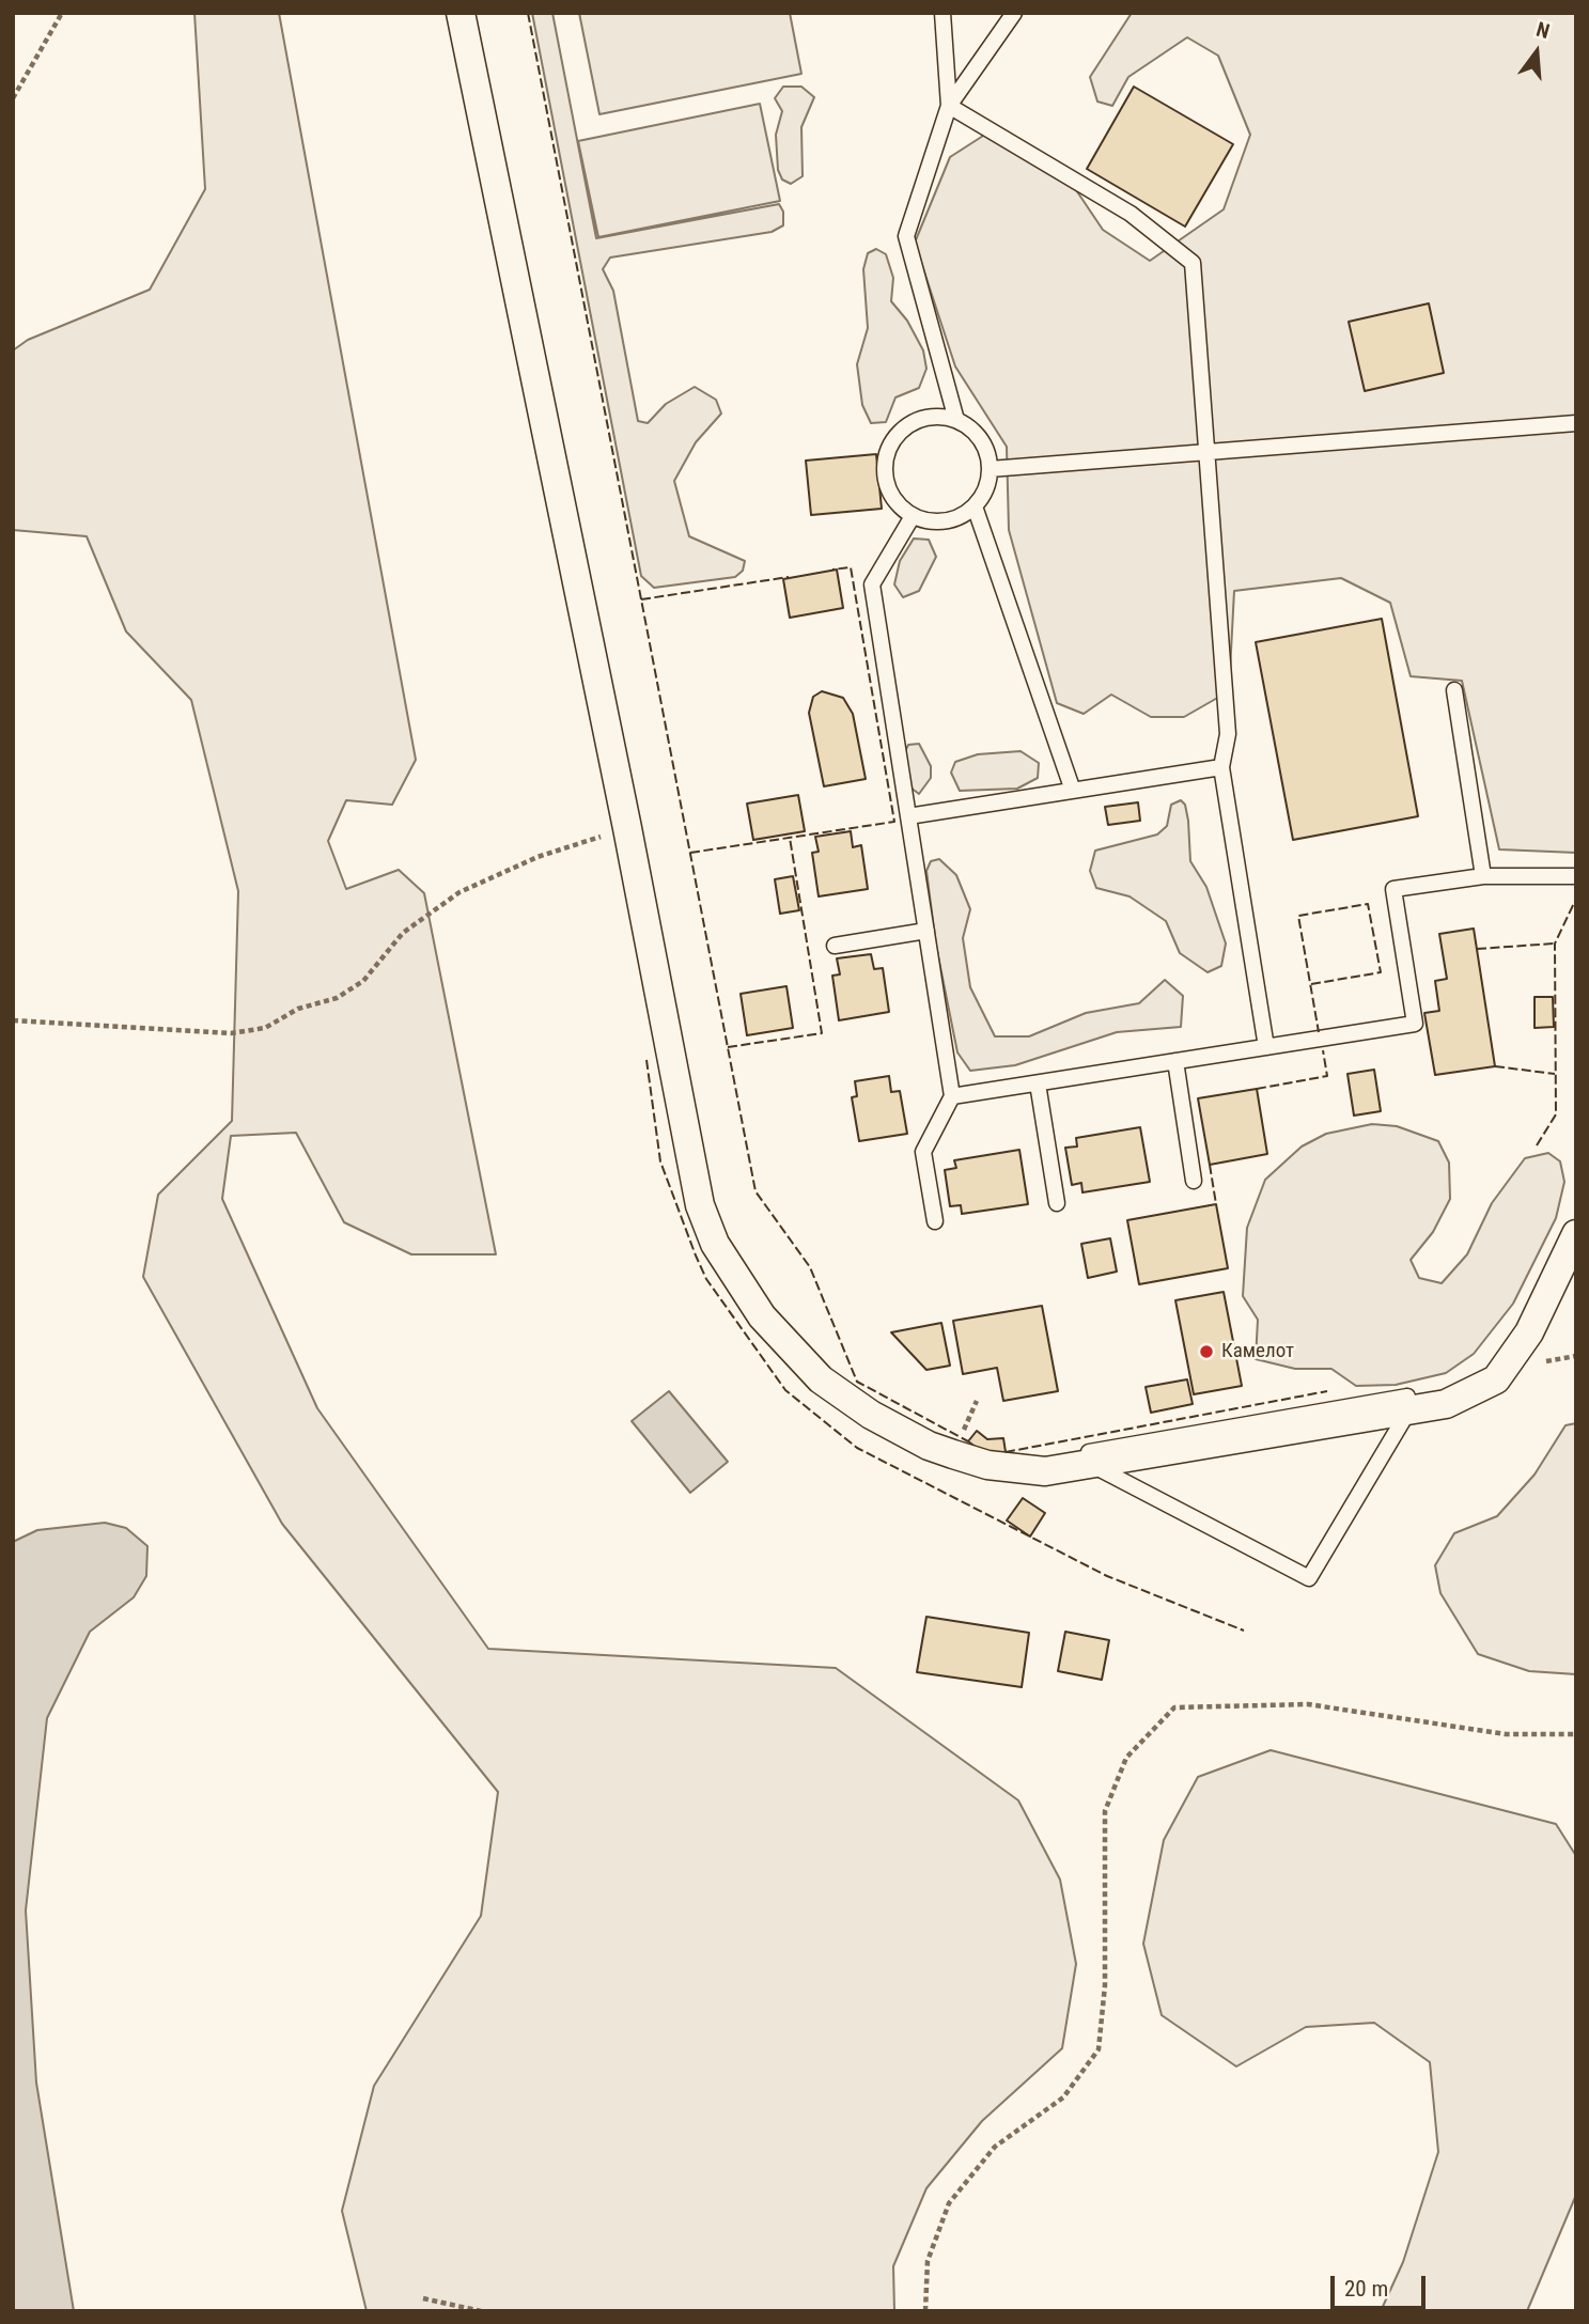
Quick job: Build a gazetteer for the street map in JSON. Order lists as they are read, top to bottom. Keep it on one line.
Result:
{"places":["Камелот"],"scale_bar":"20 m","north":"top"}
